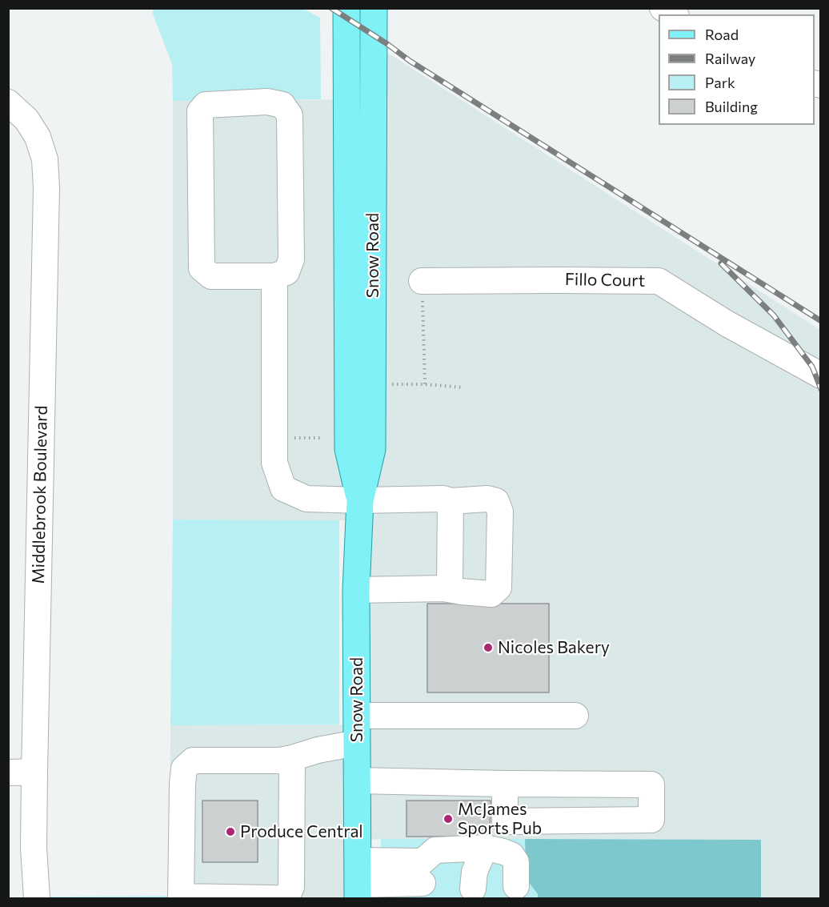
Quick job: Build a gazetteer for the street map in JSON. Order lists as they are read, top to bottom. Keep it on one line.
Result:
{"streets":{"main road":["Snow Road"],"street":["Fillo Court","Middlebrook Boulevard"]},"places":["Nicoles Bakery","McJames Sports Pub","Produce Central"],"legend":["Road","Railway","Park","Building"]}
